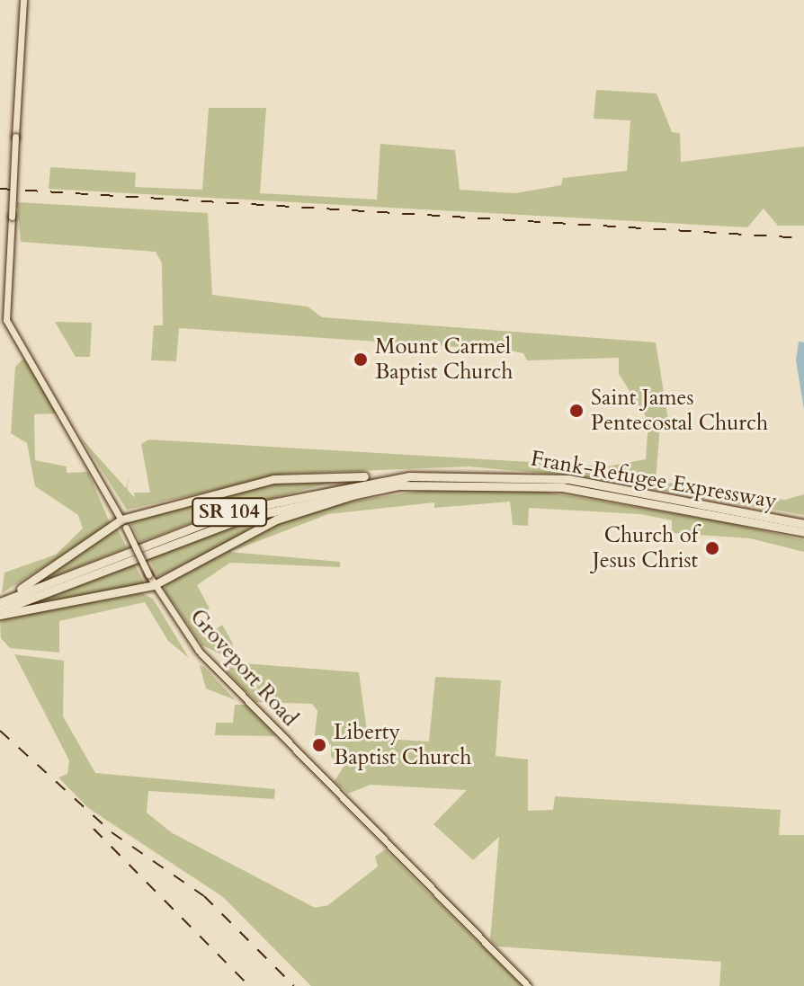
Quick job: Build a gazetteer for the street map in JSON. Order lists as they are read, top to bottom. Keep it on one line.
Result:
{"streets":{"highway":["Frank-Refugee Expressway","SR 104"],"main road":["Groveport Road"]},"places":["Mount Carmel Baptist Church","Saint James Pentecostal Church","Church of Jesus Christ","Liberty Baptist Church"]}
